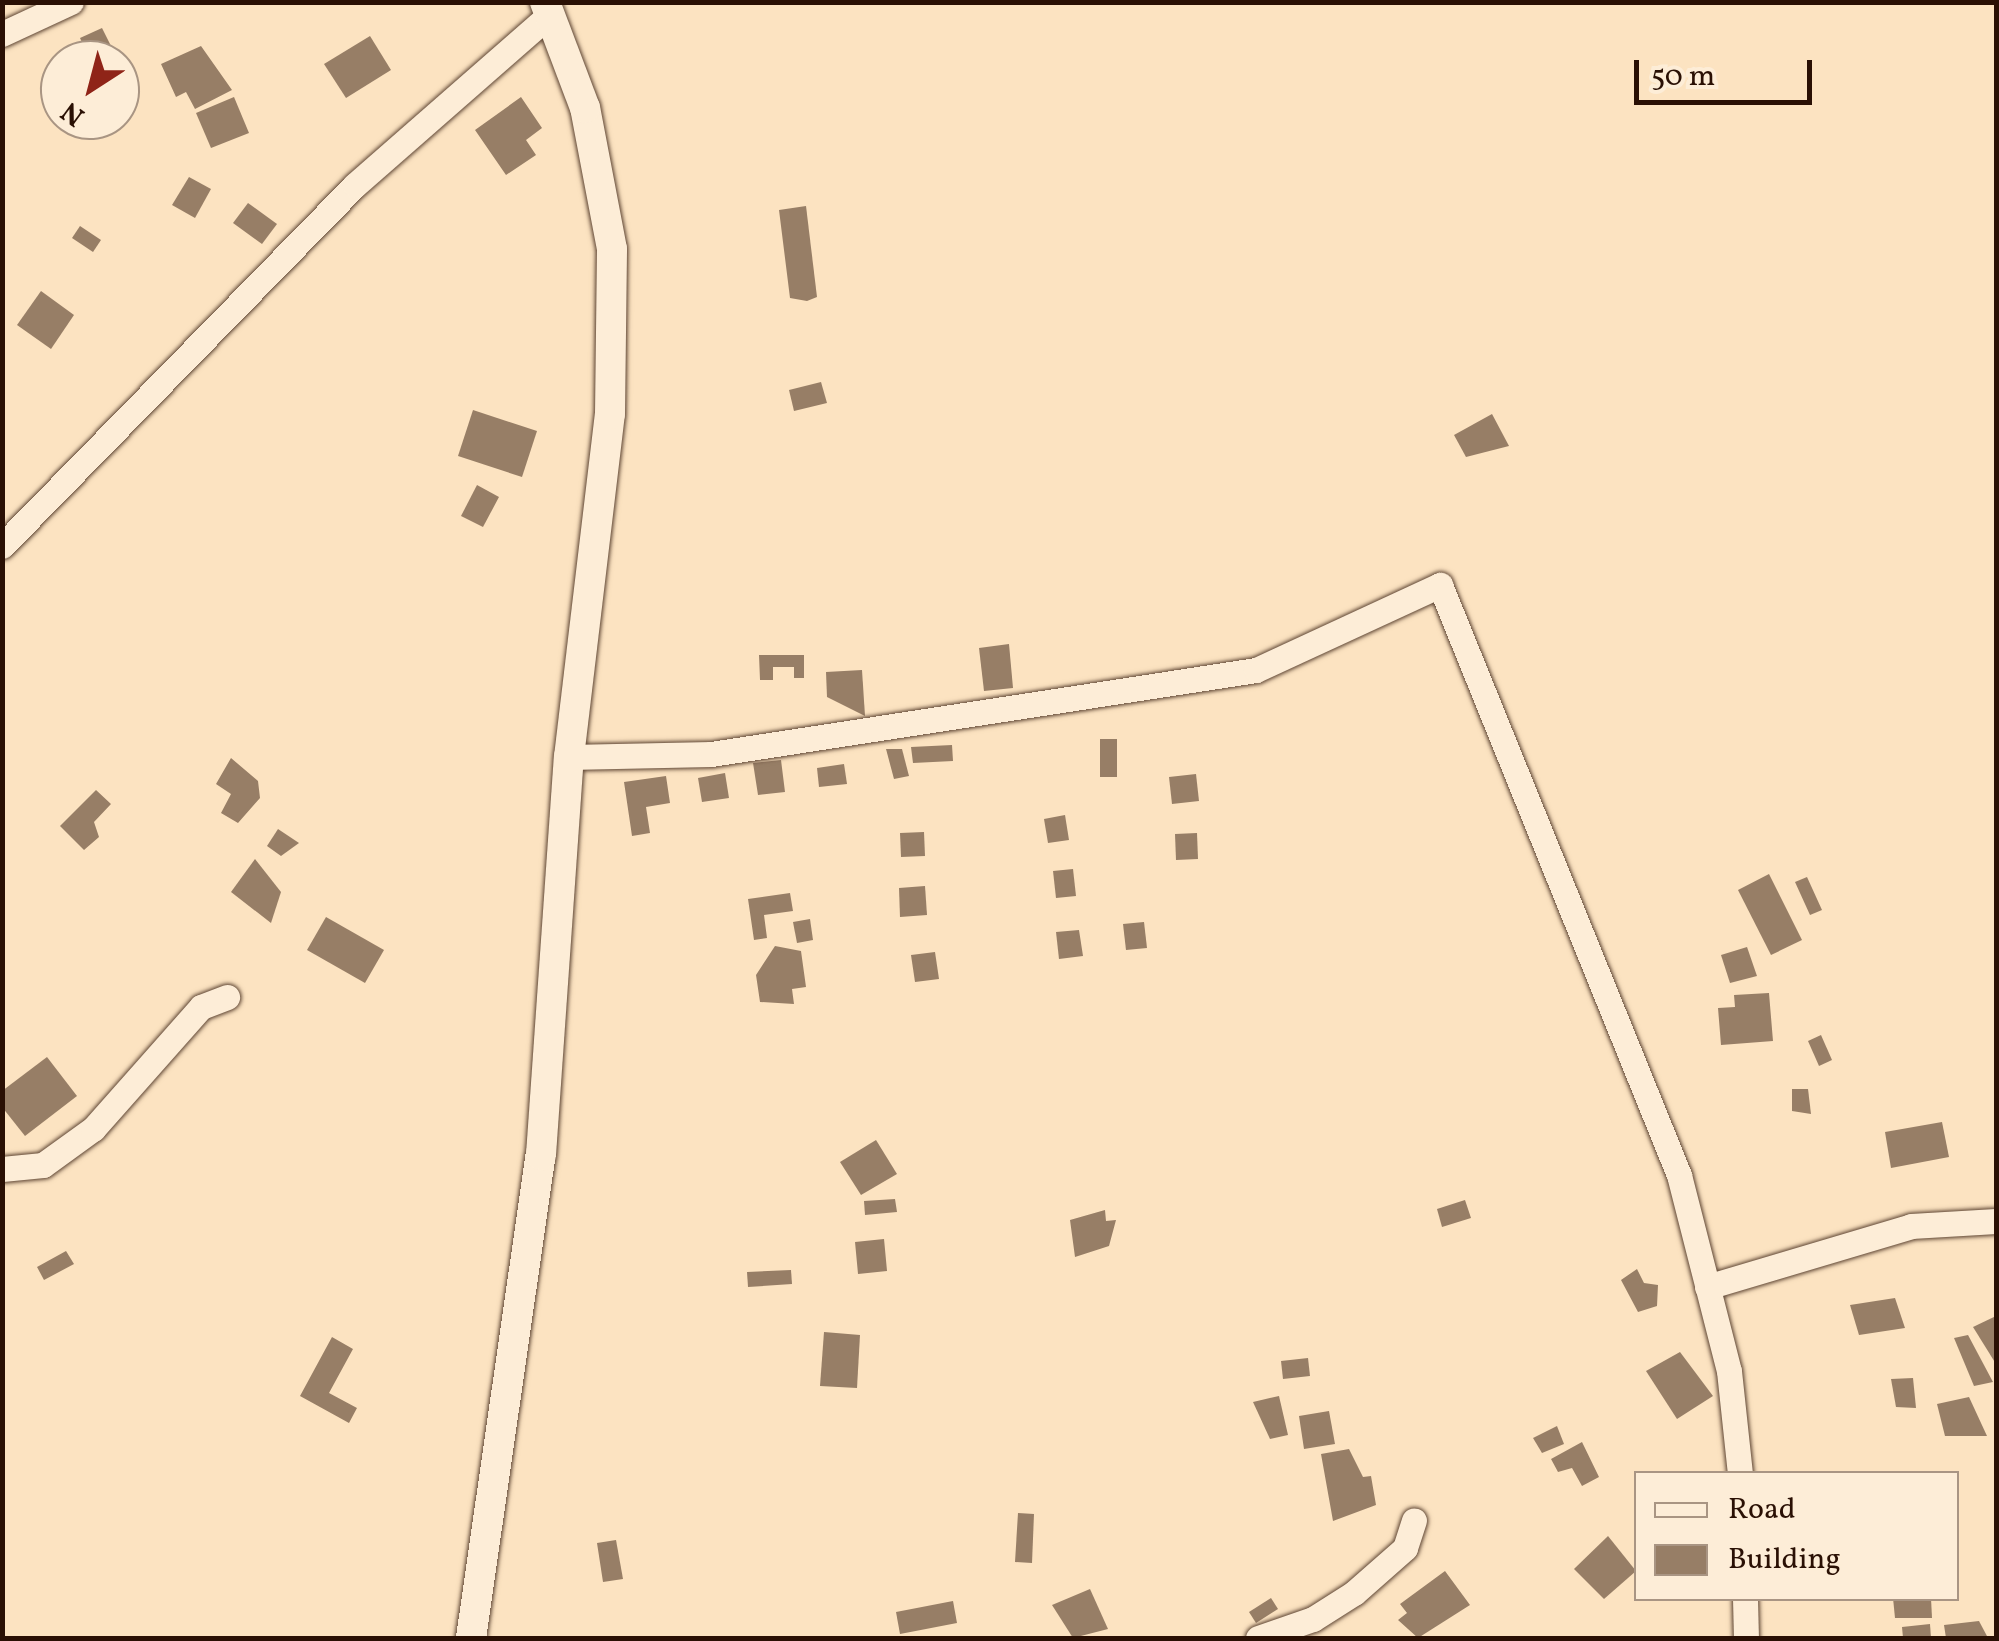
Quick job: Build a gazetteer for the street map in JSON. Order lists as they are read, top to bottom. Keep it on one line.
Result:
{"legend":["Road","Building"],"scale_bar":"50 m","north":"bottom left"}
